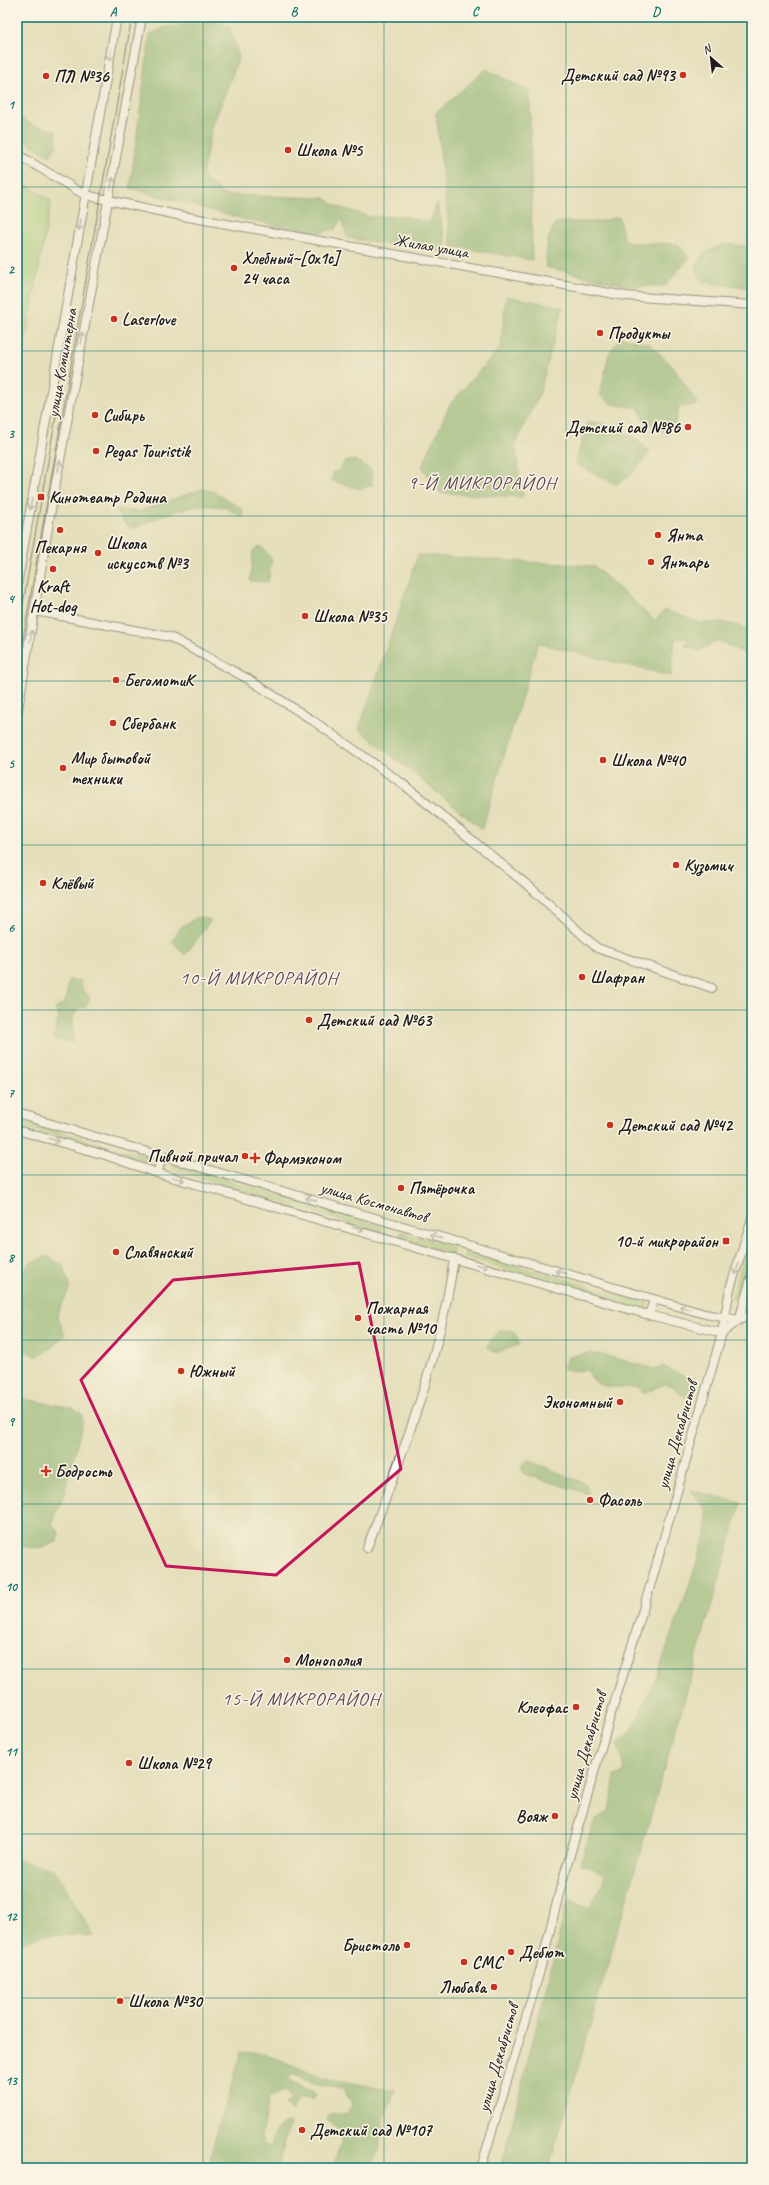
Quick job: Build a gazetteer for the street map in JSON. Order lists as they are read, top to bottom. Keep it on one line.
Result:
{"streets":{"street":["Жилая улица","улица Коминтерна","улица Космонавтов","улица Декабристов"]},"crossings":[["Жилая улица","улица Коминтерна"],["улица Космонавтов","улица Декабристов"]],"districts":["9-Й МИКРОРАЙОН","10-Й МИКРОРАЙОН","15-Й МИКРОРАЙОН"],"places":{"other":["Детский сад №93","ПЛ №36","Школа №5","Хлебный~[0x1c] 24 часа","Laserlove","Продукты","Сибирь","Детский сад №86","Pegas Touristik","Пекарня","Янта","Школа искусств №3","Янтарь","Kraft Hot-dog","Школа №35","БегомотиК","Сбербанк","Школа №40","Мир бытовой техники","Кузьмич","Клёвый","Шафран","Детский сад №63","Детский сад №42","Пивной причал","Пятёрочка","Славянский","Пожарная часть №10","Южный","Экономный","Фасоль","Монополия","Клеофас","Школа №29","Вояж","Бристоль","Дебют","СМС","Любава","Школа №30","Детский сад №107"],"transit":["Кинотеатр Родина","10-й микрорайон"],"health":["Фармэконом","Бодрость"]},"north":"top left","grid":{"columns":["A","B","C","D"],"rows":["1","2","3","4","5","6","7","8","9","10","11","12","13"]}}
